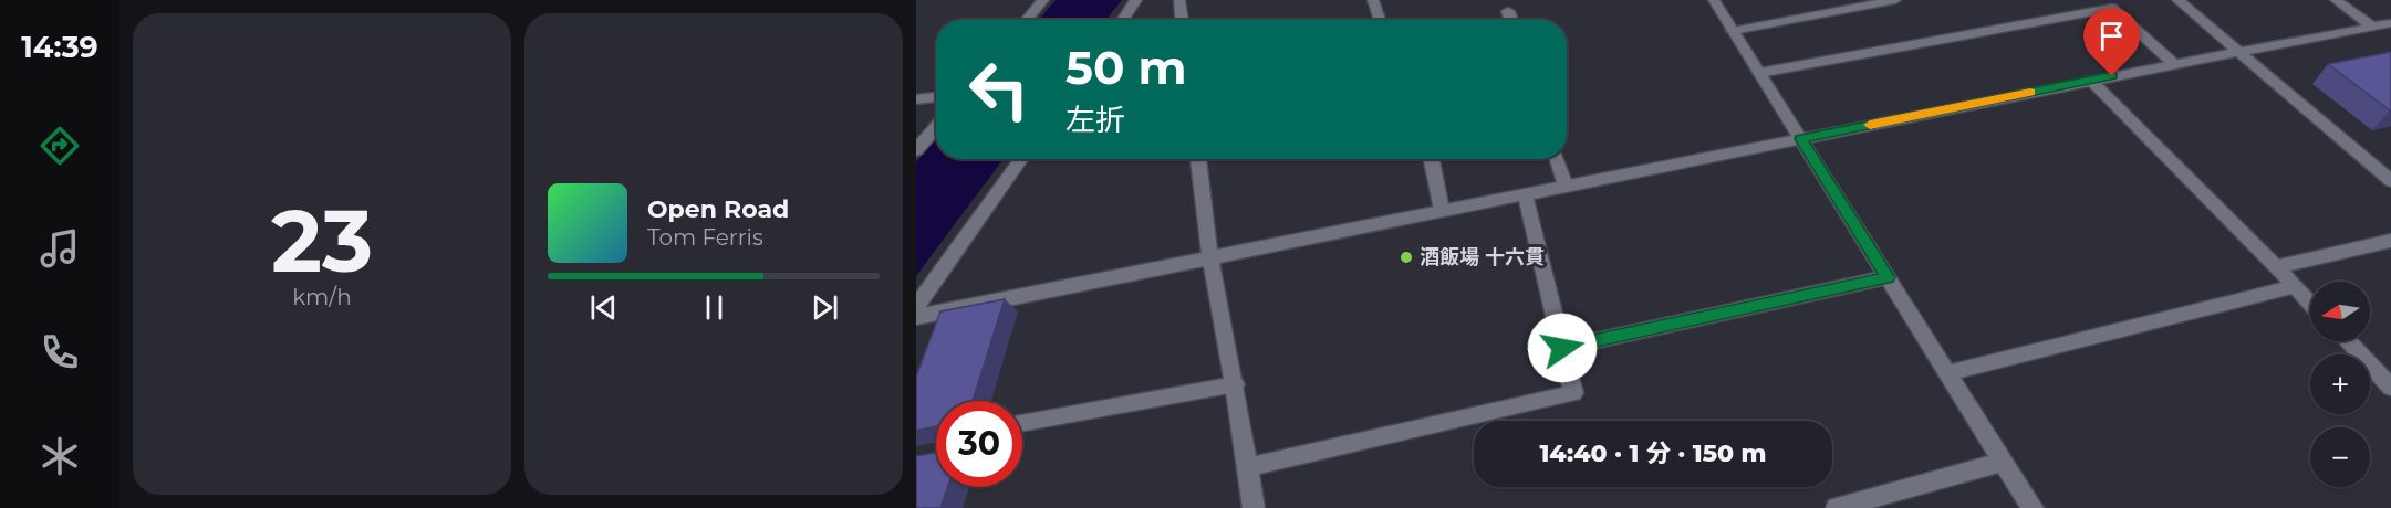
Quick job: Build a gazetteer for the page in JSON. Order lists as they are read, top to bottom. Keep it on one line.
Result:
{"places":["酒飯場 十六貫"],"north":"left","page":{"tabs":"14:39","tile":["23","km/h"],"turn":["50 m","左折"],"song":["Open Road","Tom Ferris"],"map_buttons":["+","−"],"limit":"30","trip":"14:40 · 1 分 · 150 m"}}
